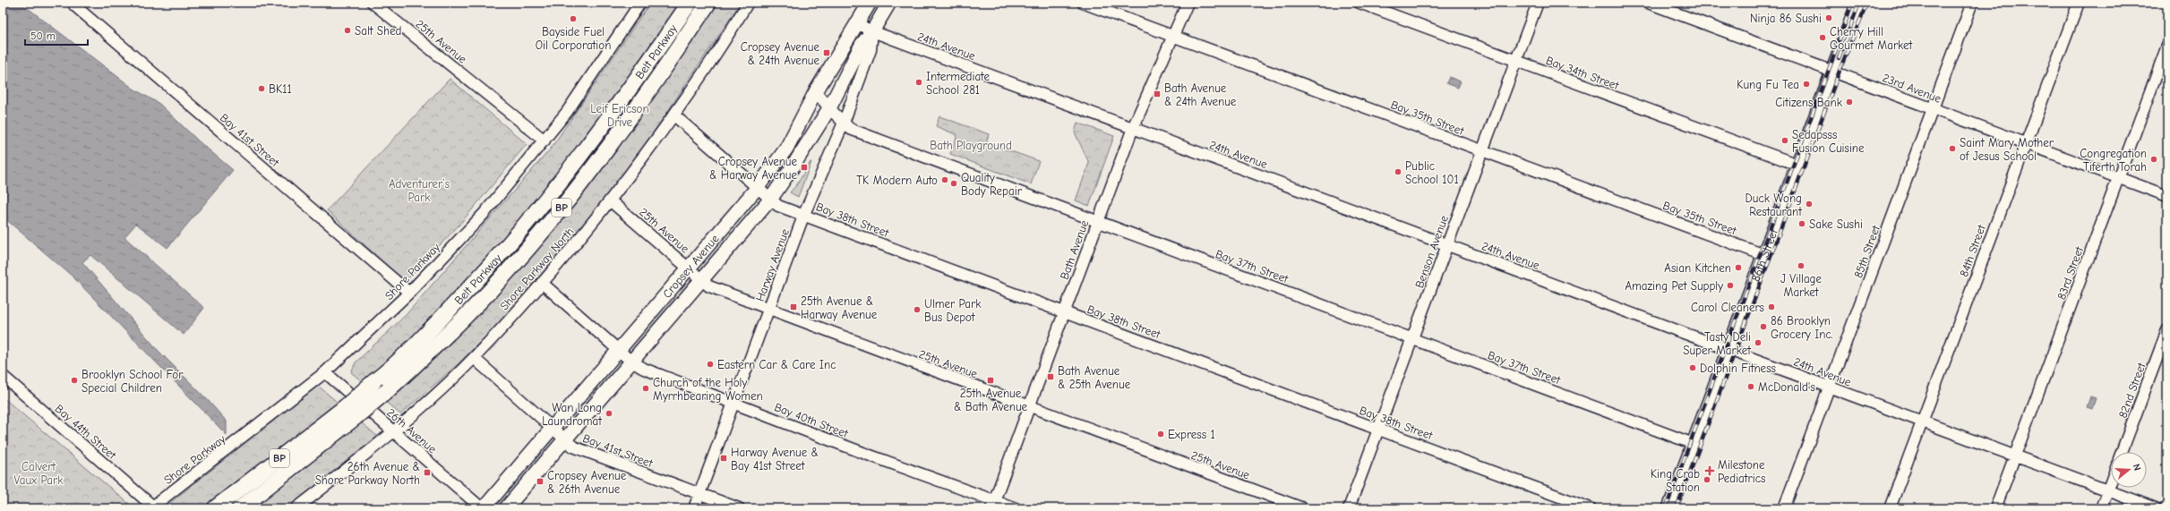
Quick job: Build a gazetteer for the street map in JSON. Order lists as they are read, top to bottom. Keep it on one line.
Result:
{"streets":{"highway":["Belt Parkway","BP"],"main road":["86th Street","Cropsey Avenue"],"street":["25th Avenue","24th Avenue","Bay 34th Street","23rd Avenue","Bay 35th Street","Bay 41st Street","Bay 38th Street","Bath Avenue","84th Street","Benson Avenue","85th Street","Harway Avenue","Bay 37th Street","Shore Parkway North","Shore Parkway","83rd Street","82nd Street","Bay 40th Street","26th Avenue","Bay 44th Street"]},"crossings":[["25th Avenue","Bath Avenue"],["25th Avenue","Harway Avenue"],["25th Avenue","Cropsey Avenue"],["25th Avenue","Shore Parkway North"],["25th Avenue","Shore Parkway"],["24th Avenue","Bath Avenue"],["24th Avenue","84th Street"],["24th Avenue","Benson Avenue"],["24th Avenue","85th Street"],["24th Avenue","86th Street"],["24th Avenue","Harway Avenue"],["24th Avenue","Cropsey Avenue"],["24th Avenue","83rd Street"],["Bay 34th Street","Benson Avenue"],["Bay 34th Street","86th Street"],["23rd Avenue","84th Street"],["23rd Avenue","85th Street"],["23rd Avenue","86th Street"],["23rd Avenue","83rd Street"],["Bay 35th Street","Bath Avenue"],["Bay 35th Street","Benson Avenue"],["Bay 35th Street","86th Street"],["Bay 41st Street","Harway Avenue"],["Bay 41st Street","Cropsey Avenue"],["Bay 41st Street","Shore Parkway North"],["Bay 41st Street","Shore Parkway"],["Bay 38th Street","Bath Avenue"],["Bay 38th Street","Benson Avenue"],["Bay 38th Street","Harway Avenue"],["Bay 38th Street","Cropsey Avenue"],["Bay 38th Street","Shore Parkway North"],["Bath Avenue","Bay 37th Street"],["Bath Avenue","Bay 40th Street"],["Benson Avenue","Bay 37th Street"],["86th Street","Bay 37th Street"],["Harway Avenue","Cropsey Avenue"],["Harway Avenue","Bay 37th Street"],["Harway Avenue","Bay 40th Street"],["Cropsey Avenue","Bay 37th Street"],["Cropsey Avenue","Bay 40th Street"],["Cropsey Avenue","26th Avenue"],["Shore Parkway North","Bay 40th Street"],["Shore Parkway North","26th Avenue"],["Shore Parkway","26th Avenue"],["Shore Parkway","Bay 44th Street"]],"parks":["Leif Ericson Drive","Bath Playground","Adventurer’s Park","Calvert Vaux Park"],"places":{"other":["Ninja 86 Sushi","Bayside Fuel Oil Corporation","Salt Shed","Cherry Hill Gourmet Market","Intermediate School 281","Kung Fu Tea","BK11","Citizens Bank","Sedapsss Fusion Cuisine","Saint Mary Mother of Jesus School","Congregation Tiferth Torah","Public School 101","TK Modern Auto","Quality Body Repair","Duck Wong Restaurant","Sake Sushi","J Village Market","Asian Kitchen","Amazing Pet Supply","Carol Cleaners","Ulmer Park Bus Depot","86 Brooklyn Grocery Inc.","Tasty Deli Super Market","Eastern Car & Care Inc","Dolphin Fitness","Brooklyn School For Special Children","McDonald's","Church of the Holy Myrrhbearing Women","Wan Long Laundromat","Express 1","King Crab Station"],"transit":["Cropsey Avenue & 24th Avenue","Bath Avenue & 24th Avenue","Cropsey Avenue & Harway Avenue","25th Avenue & Harway Avenue","Bath Avenue & 25th Avenue","25th Avenue & Bath Avenue","Harway Avenue & Bay 41st Street","26th Avenue & Shore Parkway North","Cropsey Avenue & 26th Avenue"],"health":["Milestone Pediatrics"]},"scale_bar":"50 m","north":"right"}
